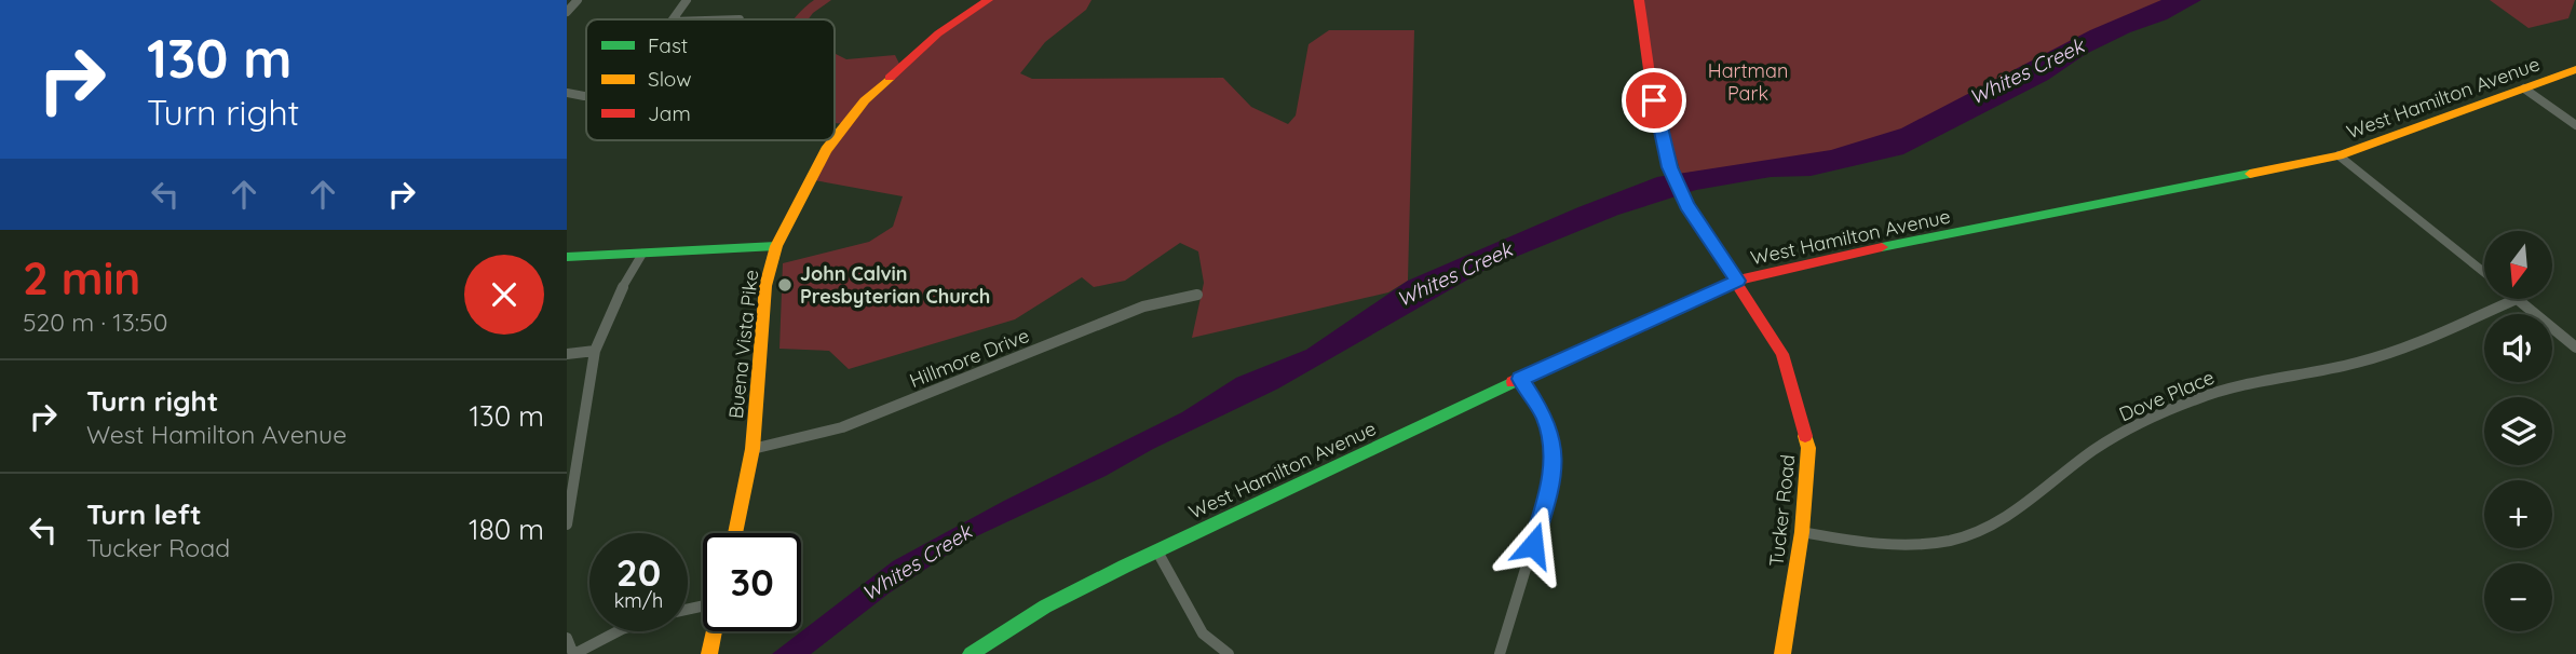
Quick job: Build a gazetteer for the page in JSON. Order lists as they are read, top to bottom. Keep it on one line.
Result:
{"streets":{"street":["West Hamilton Avenue","Buena Vista Pike","Hillmore Drive","Dove Place","Tucker Road"]},"crossings":[["West Hamilton Avenue","Tucker Road"],["Buena Vista Pike","Hillmore Drive"],["Dove Place","Tucker Road"]],"water":["Whites Creek"],"parks":["Hartman Park"],"places":["John Calvin Presbyterian Church"],"legend":["Fast","Slow","Jam"],"north":"bottom","page":{"turn":["130 m","Turn right"],"heading":["2 min","520 m · 13:50"],"map_buttons":["+","−"],"list":[{"name":"Turn right","note":"West Hamilton Avenue","value":"130 m"},{"name":"Turn left","note":"Tucker Road","value":"180 m"}],"speed":"20 km/h","limit":"30"}}
